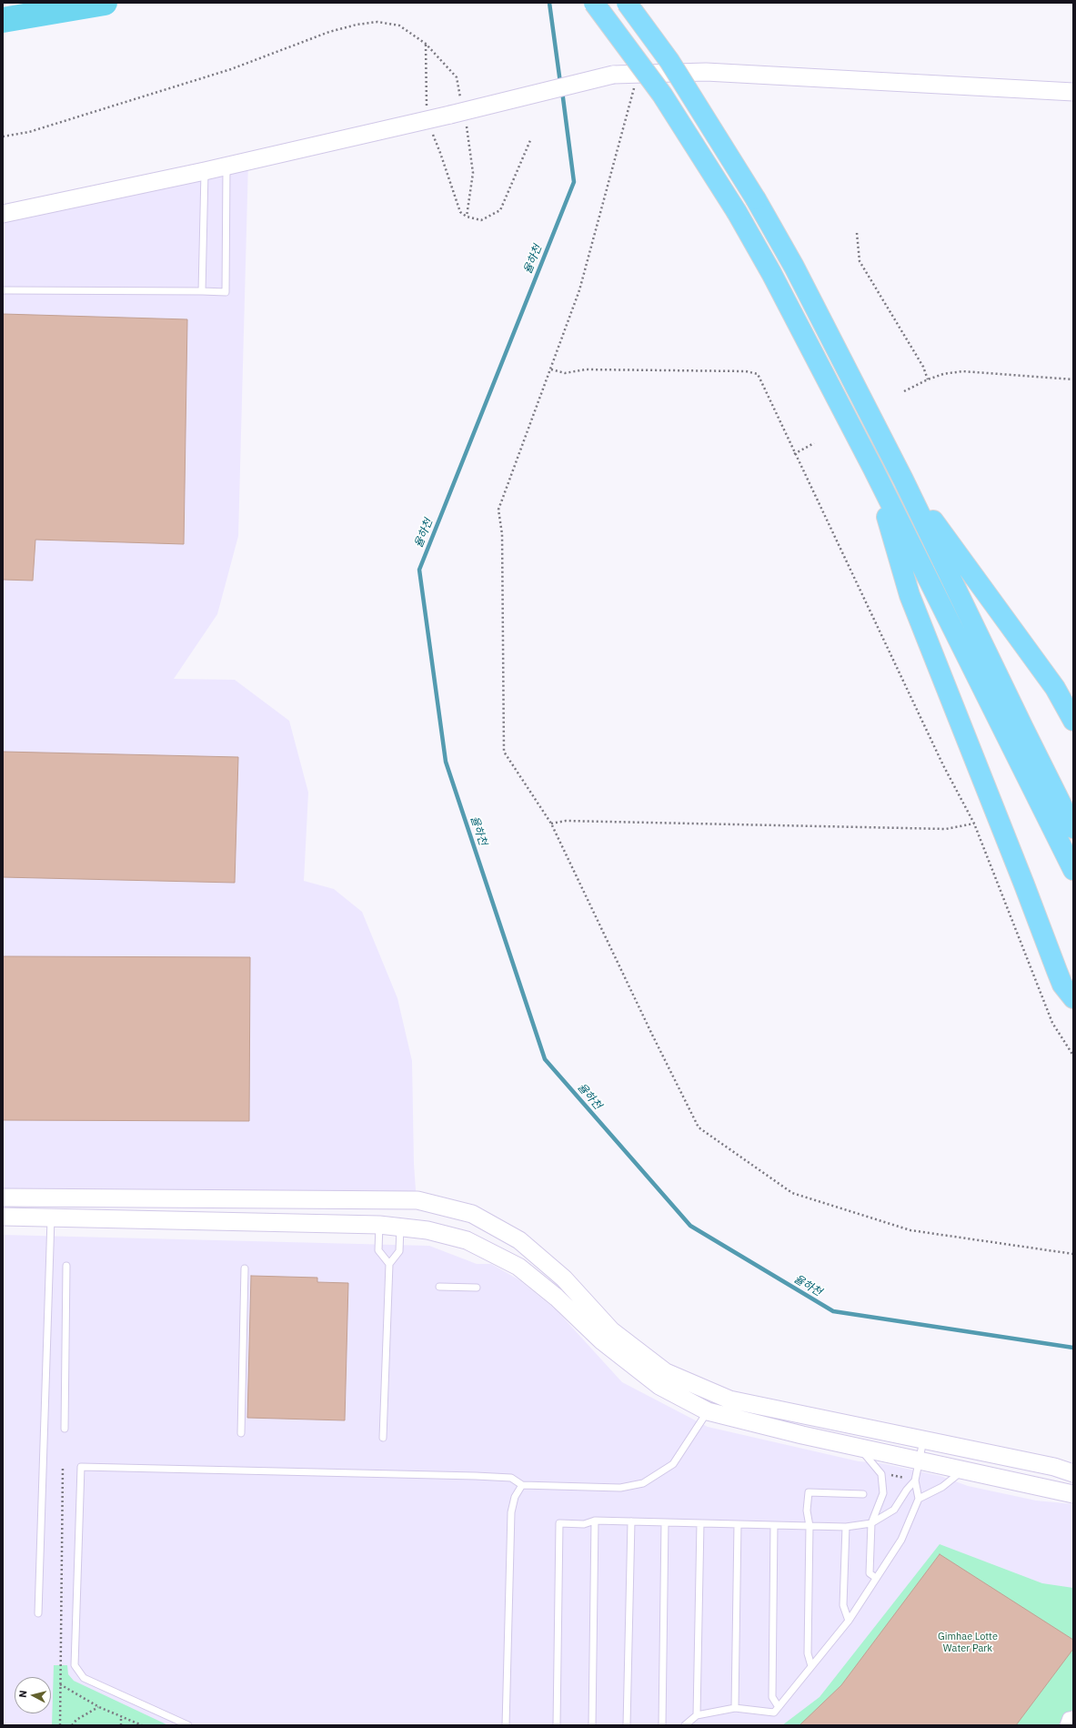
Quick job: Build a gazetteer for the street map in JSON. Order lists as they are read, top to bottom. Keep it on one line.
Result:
{"water":["율하천"],"parks":["Gimhae Lotte Water Park"],"north":"left"}
